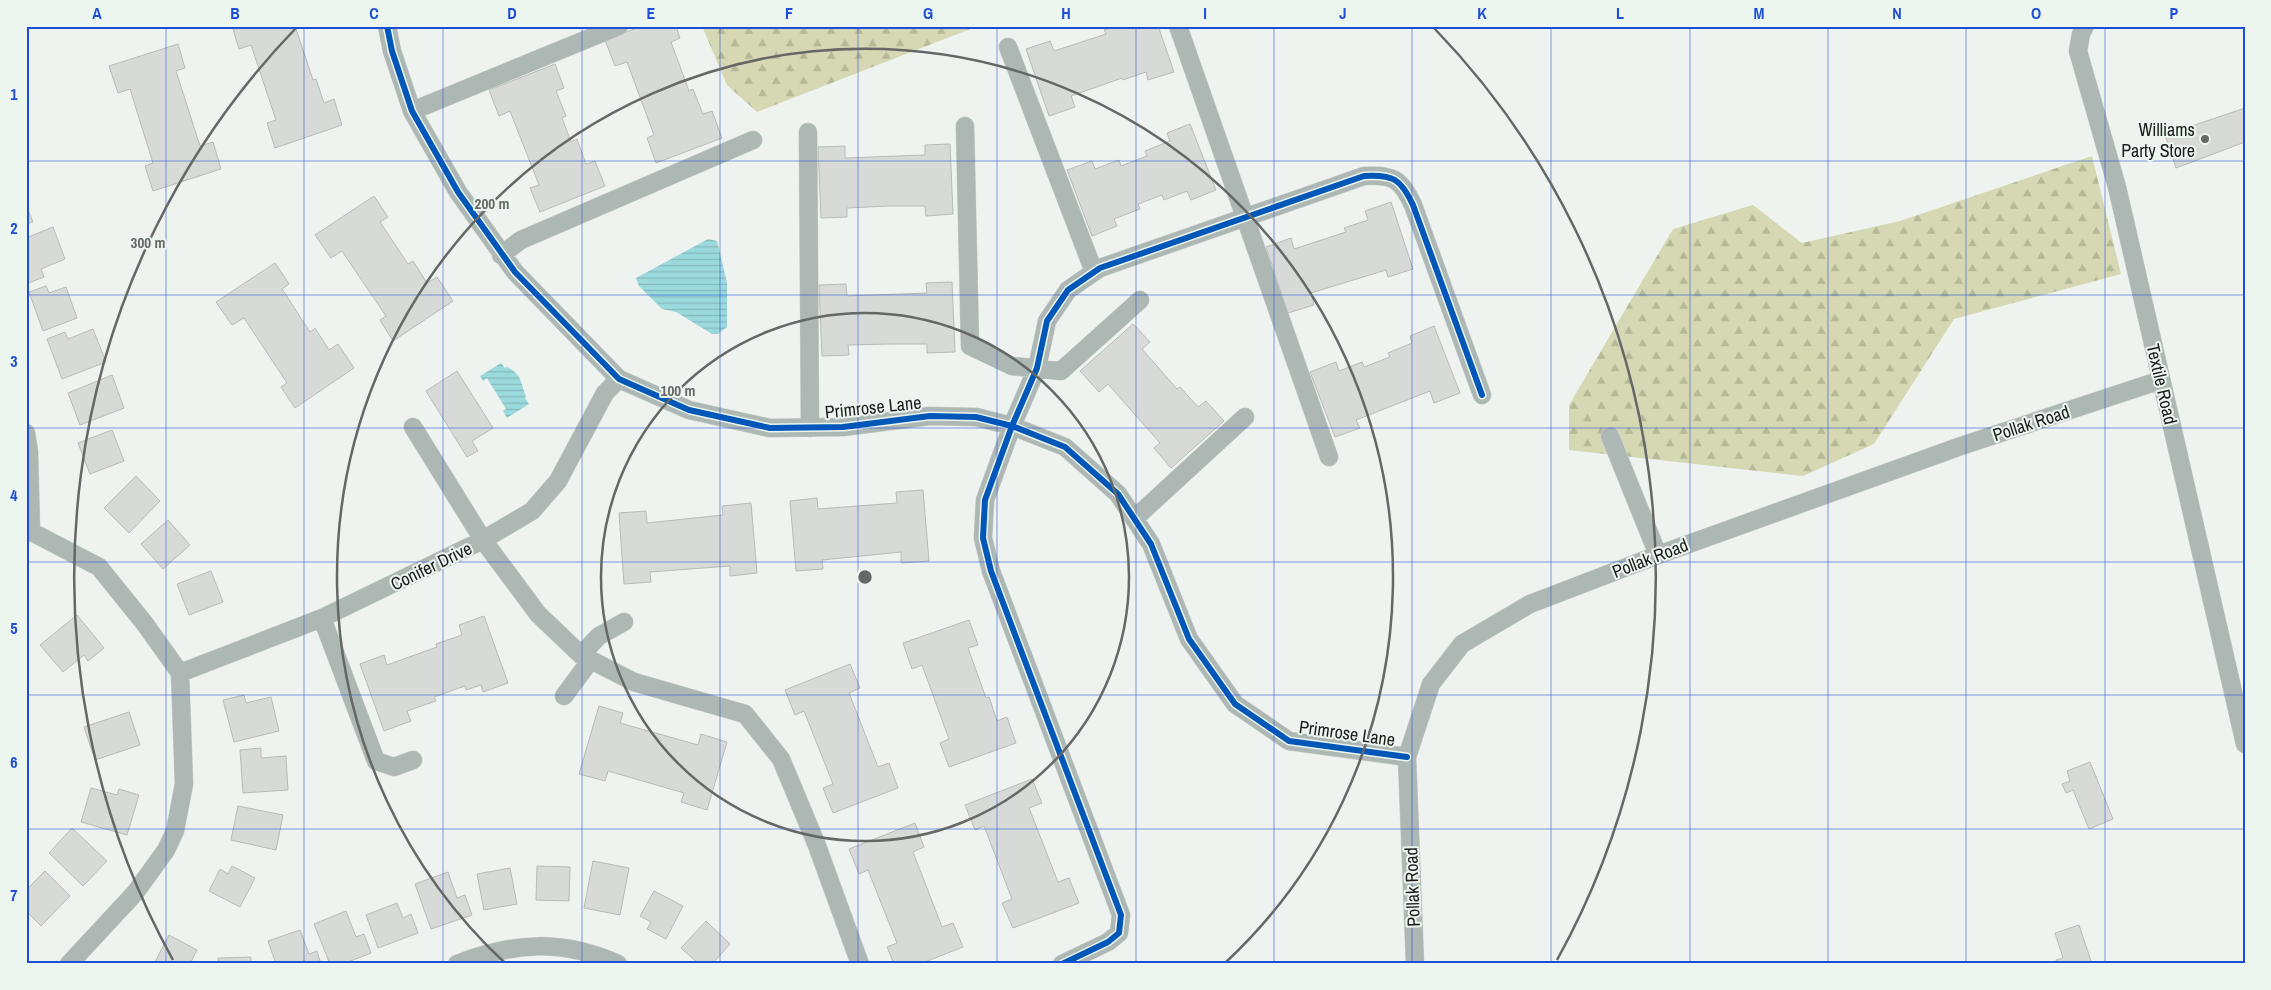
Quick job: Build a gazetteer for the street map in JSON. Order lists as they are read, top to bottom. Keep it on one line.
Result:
{"streets":{"street":["Textile Road","Primrose Lane","Pollak Road","Conifer Drive"]},"crossings":[["Textile Road","Pollak Road"],["Primrose Lane","Pollak Road"],["Primrose Lane","Conifer Drive"]],"places":["Williams Party Store"],"grid":{"columns":["A","B","C","D","E","F","G","H","I","J","K","L","M","N","O","P"],"rows":["1","2","3","4","5","6","7"]},"rings":["200 m","300 m","100 m"]}
